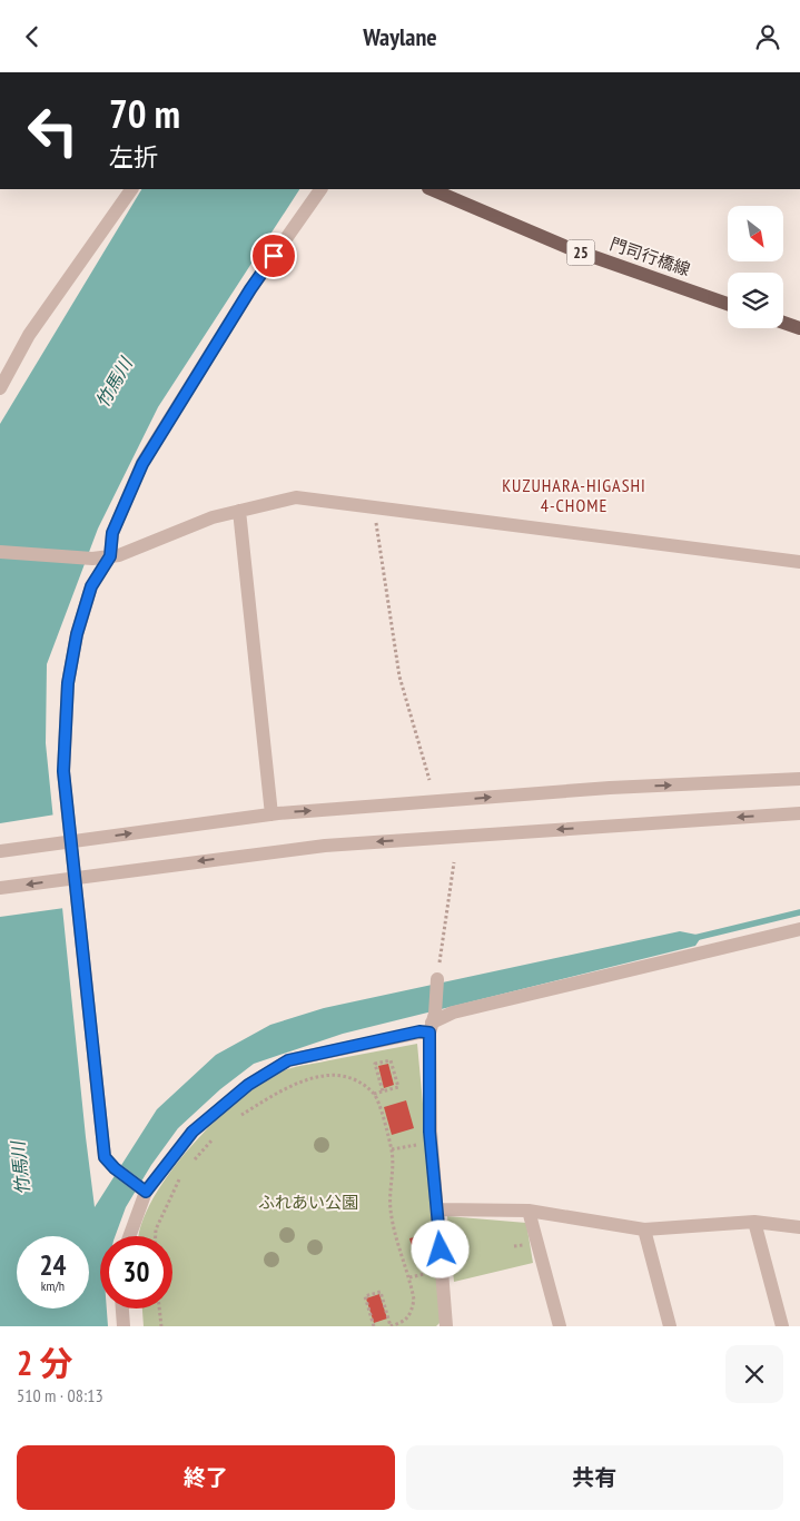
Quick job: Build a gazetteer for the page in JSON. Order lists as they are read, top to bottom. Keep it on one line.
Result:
{"streets":{"main road":["25","門司行橋線"]},"districts":["KUZUHARA-HIGASHI 4-CHOME"],"water":["竹馬川"],"parks":["ふれあい公園"],"north":"bottom right","page":{"header":"Waylane","turn":["70 m","左折"],"speed":"24 km/h","limit":"30","heading":["2 分","510 m · 08:13"],"buttons":["終了","共有"]}}
